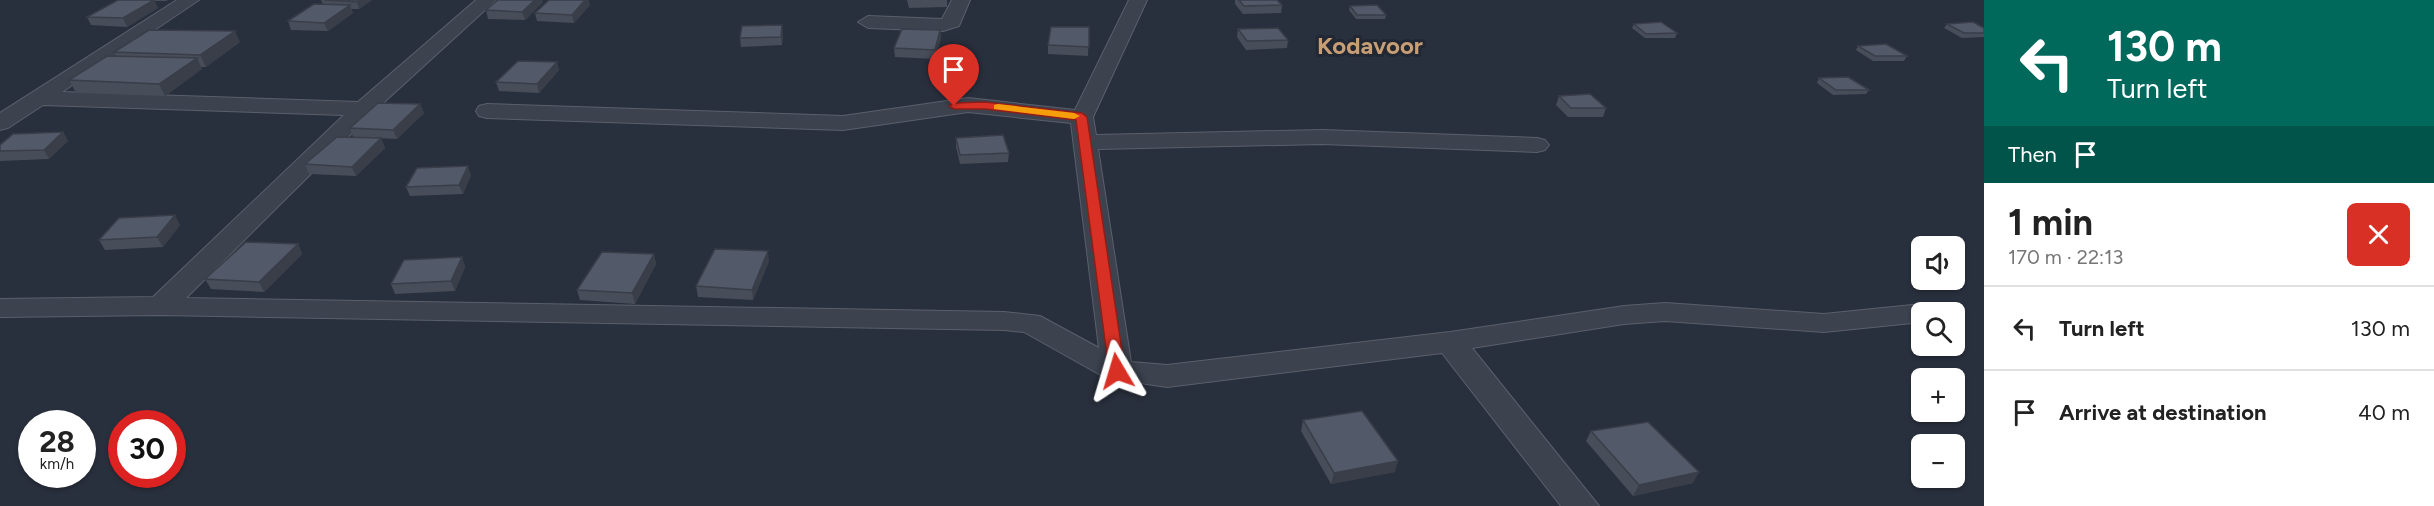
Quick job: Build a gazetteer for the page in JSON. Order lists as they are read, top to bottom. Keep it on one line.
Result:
{"districts":["Kodavoor"],"page":{"turn":["130 m","Turn left"],"then":"Then","heading":["1 min","170 m · 22:13"],"map_buttons":["+","−"],"list":[{"name":"Turn left","value":"130 m"},{"name":"Arrive at destination","value":"40 m"}],"speed":"28 km/h","limit":"30"}}
